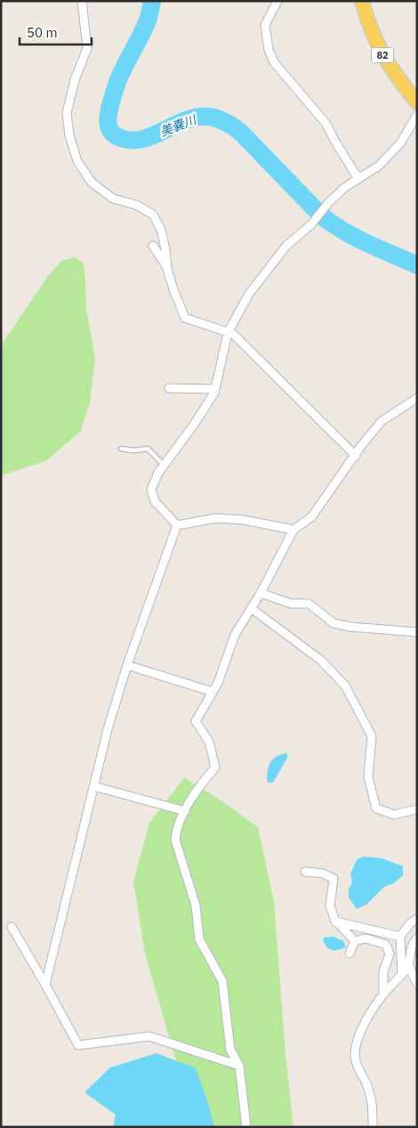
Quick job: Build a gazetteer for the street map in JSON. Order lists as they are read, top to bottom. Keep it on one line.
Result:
{"streets":{"main road":["82"]},"water":["美嚢川"],"scale_bar":"50 m"}
